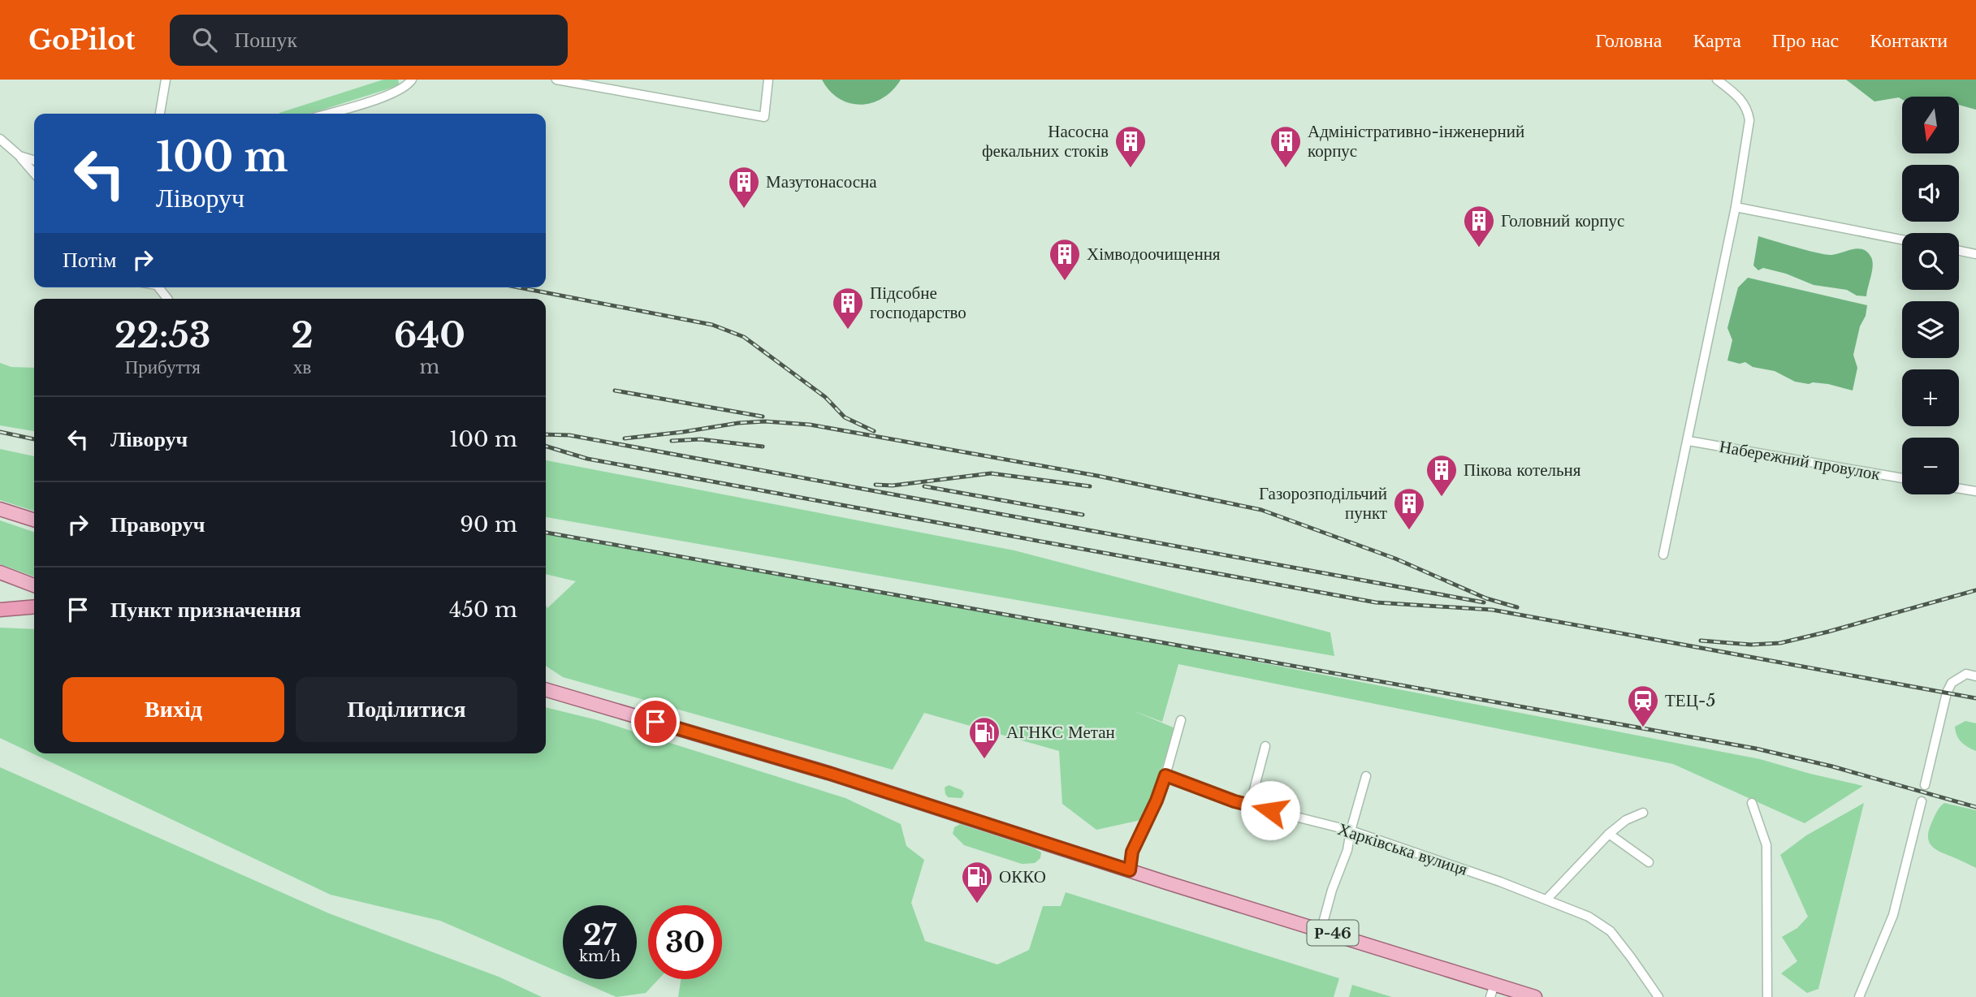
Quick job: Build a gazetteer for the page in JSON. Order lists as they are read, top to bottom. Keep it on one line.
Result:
{"streets":{"main road":["Р-46"],"street":["Набережний провулок","Харківська вулиця"]},"places":{"building":["Насосна фекальних стоків","Адміністративно-інженерний корпус","Мазутонасосна","Головний корпус","Хімводоочищення","Підсобне господарство","Пікова котельня","Газорозподільчий пункт"],"station":["ТЕЦ-5"],"fuel station":["АГНКС Метан","ОККО"]},"north":"bottom","page":{"header":"GoPilot","search":"Пошук","nav":["Головна","Карта","Про нас","Контакти"],"map_buttons":["+","−"],"turn":["100 m","Ліворуч"],"then":"Потім","eta":["22:53","Прибуття","2","хв","640","m"],"list":[{"name":"Ліворуч","value":"100 m"},{"name":"Праворуч","value":"90 m"},{"name":"Пункт призначення","value":"450 m"}],"buttons":["Вихід","Поділитися"],"speed":"27 km/h","limit":"30"}}
